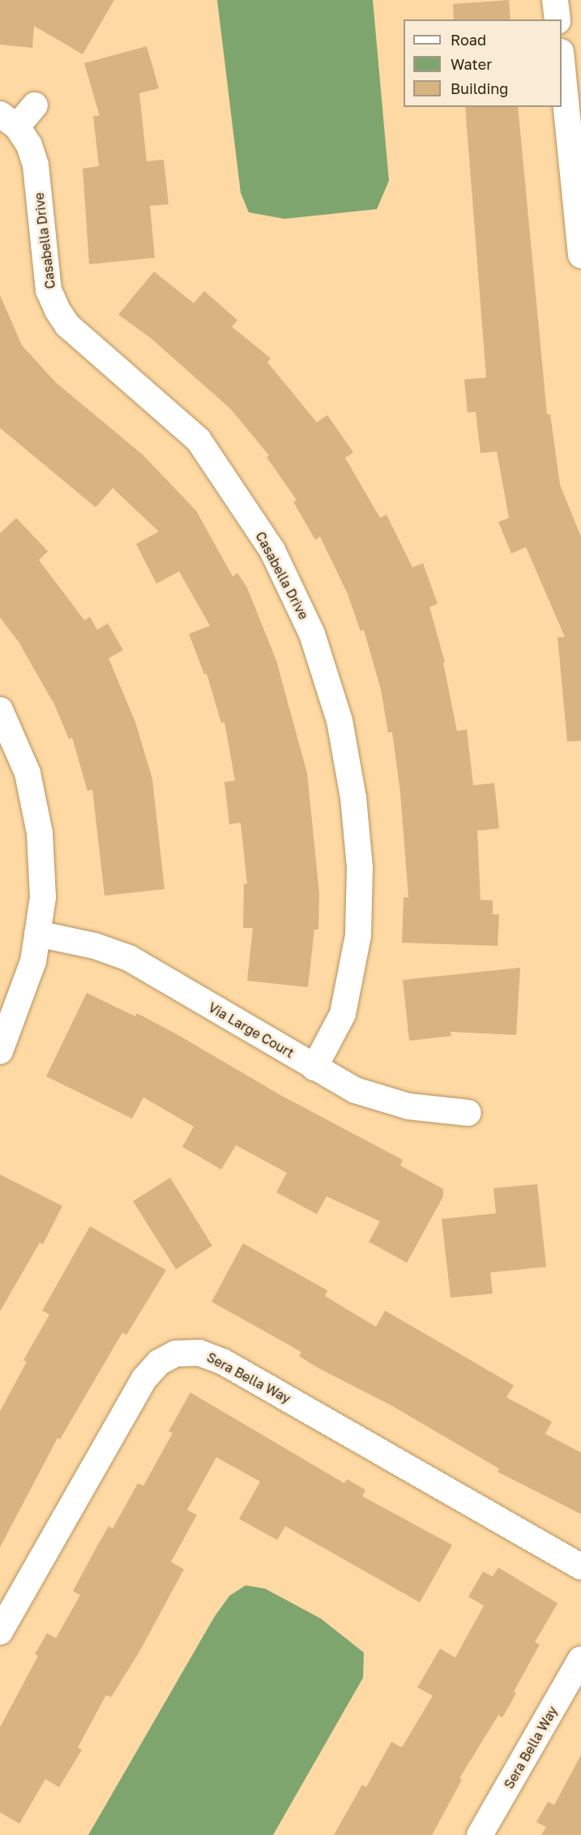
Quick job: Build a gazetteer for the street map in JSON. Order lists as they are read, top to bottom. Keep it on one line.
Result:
{"streets":{"street":["Casabella Drive","Via Large Court","Sera Bella Way"]},"crossings":[["Casabella Drive","Via Large Court"]],"legend":["Road","Water","Building"]}
